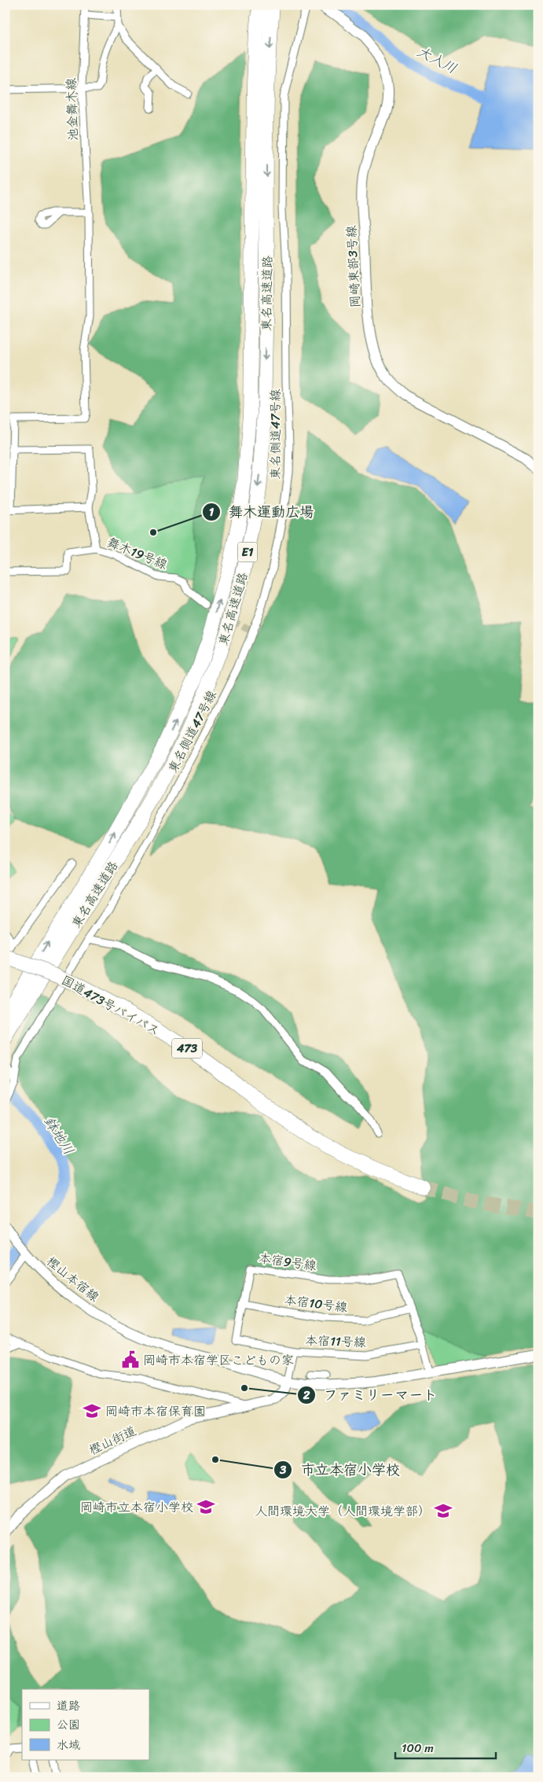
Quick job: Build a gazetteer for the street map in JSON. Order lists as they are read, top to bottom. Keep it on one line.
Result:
{"streets":{"highway":["東名高速道路","E1","国道473号バイパス","473"],"street":["池金舞木線","岡崎東部3号線","東名側道47号線","舞木19号線","本宿9号線","樫山本宿線","本宿10号線","本宿11号線","樫山街道"]},"crossings":[["本宿9号線","本宿10号線"],["本宿9号線","本宿11号線"],["樫山本宿線","樫山街道"]],"water":["大入川","鉢地川"],"places":{"other":["舞木運動広場","ファミリーマート","市立本宿小学校"],"public building":["岡崎市本宿学区こどもの家"],"school or university":["岡崎市本宿保育園","岡崎市立本宿小学校","人間環境大学（人間環境学部）"]},"legend":["道路","公園","水域"],"scale_bar":"100 m"}
